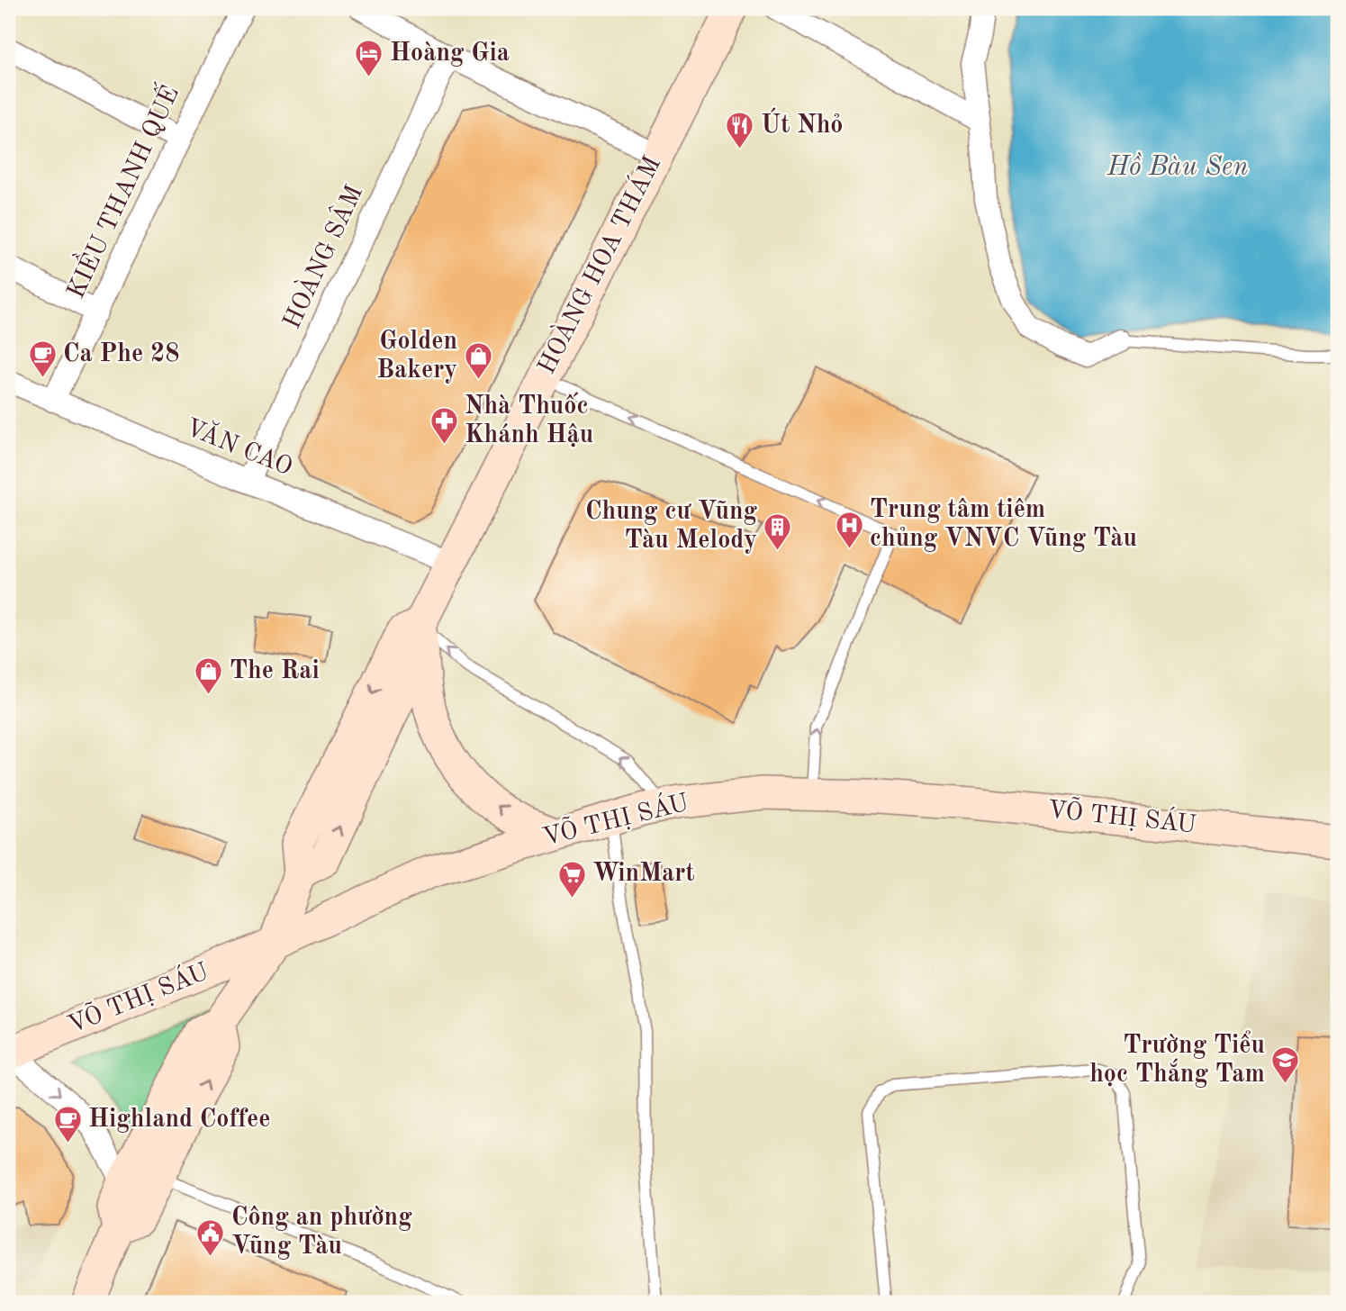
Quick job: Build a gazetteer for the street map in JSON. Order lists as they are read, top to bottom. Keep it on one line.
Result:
{"streets":{"main road":["HOÀNG HOA THÁM","VÕ THỊ SÁU"],"street":["KIỀU THANH QUẾ","HOÀNG SÂM","VĂN CAO"]},"crossings":[["KIỀU THANH QUẾ","VĂN CAO"],["HOÀNG SÂM","VĂN CAO"],["HOÀNG HOA THÁM","VĂN CAO"],["HOÀNG HOA THÁM","VÕ THỊ SÁU"]],"water":["Hồ Bàu Sen"],"places":{"hotel":["Hoàng Gia"],"restaurant":["Út Nhỏ"],"cafe":["Ca Phe 28","Highland Coffee"],"shop":["Golden Bakery","The Rai"],"pharmacy":["Nhà Thuốc Khánh Hậu"],"hospital":["Trung tâm tiêm chủng VNVC Vũng Tàu"],"building":["Chung cư Vũng Tàu Melody"],"supermarket":["WinMart"],"school or university":["Trường Tiểu học Thắng Tam"],"public building":["Công an phường Vũng Tàu"]}}
